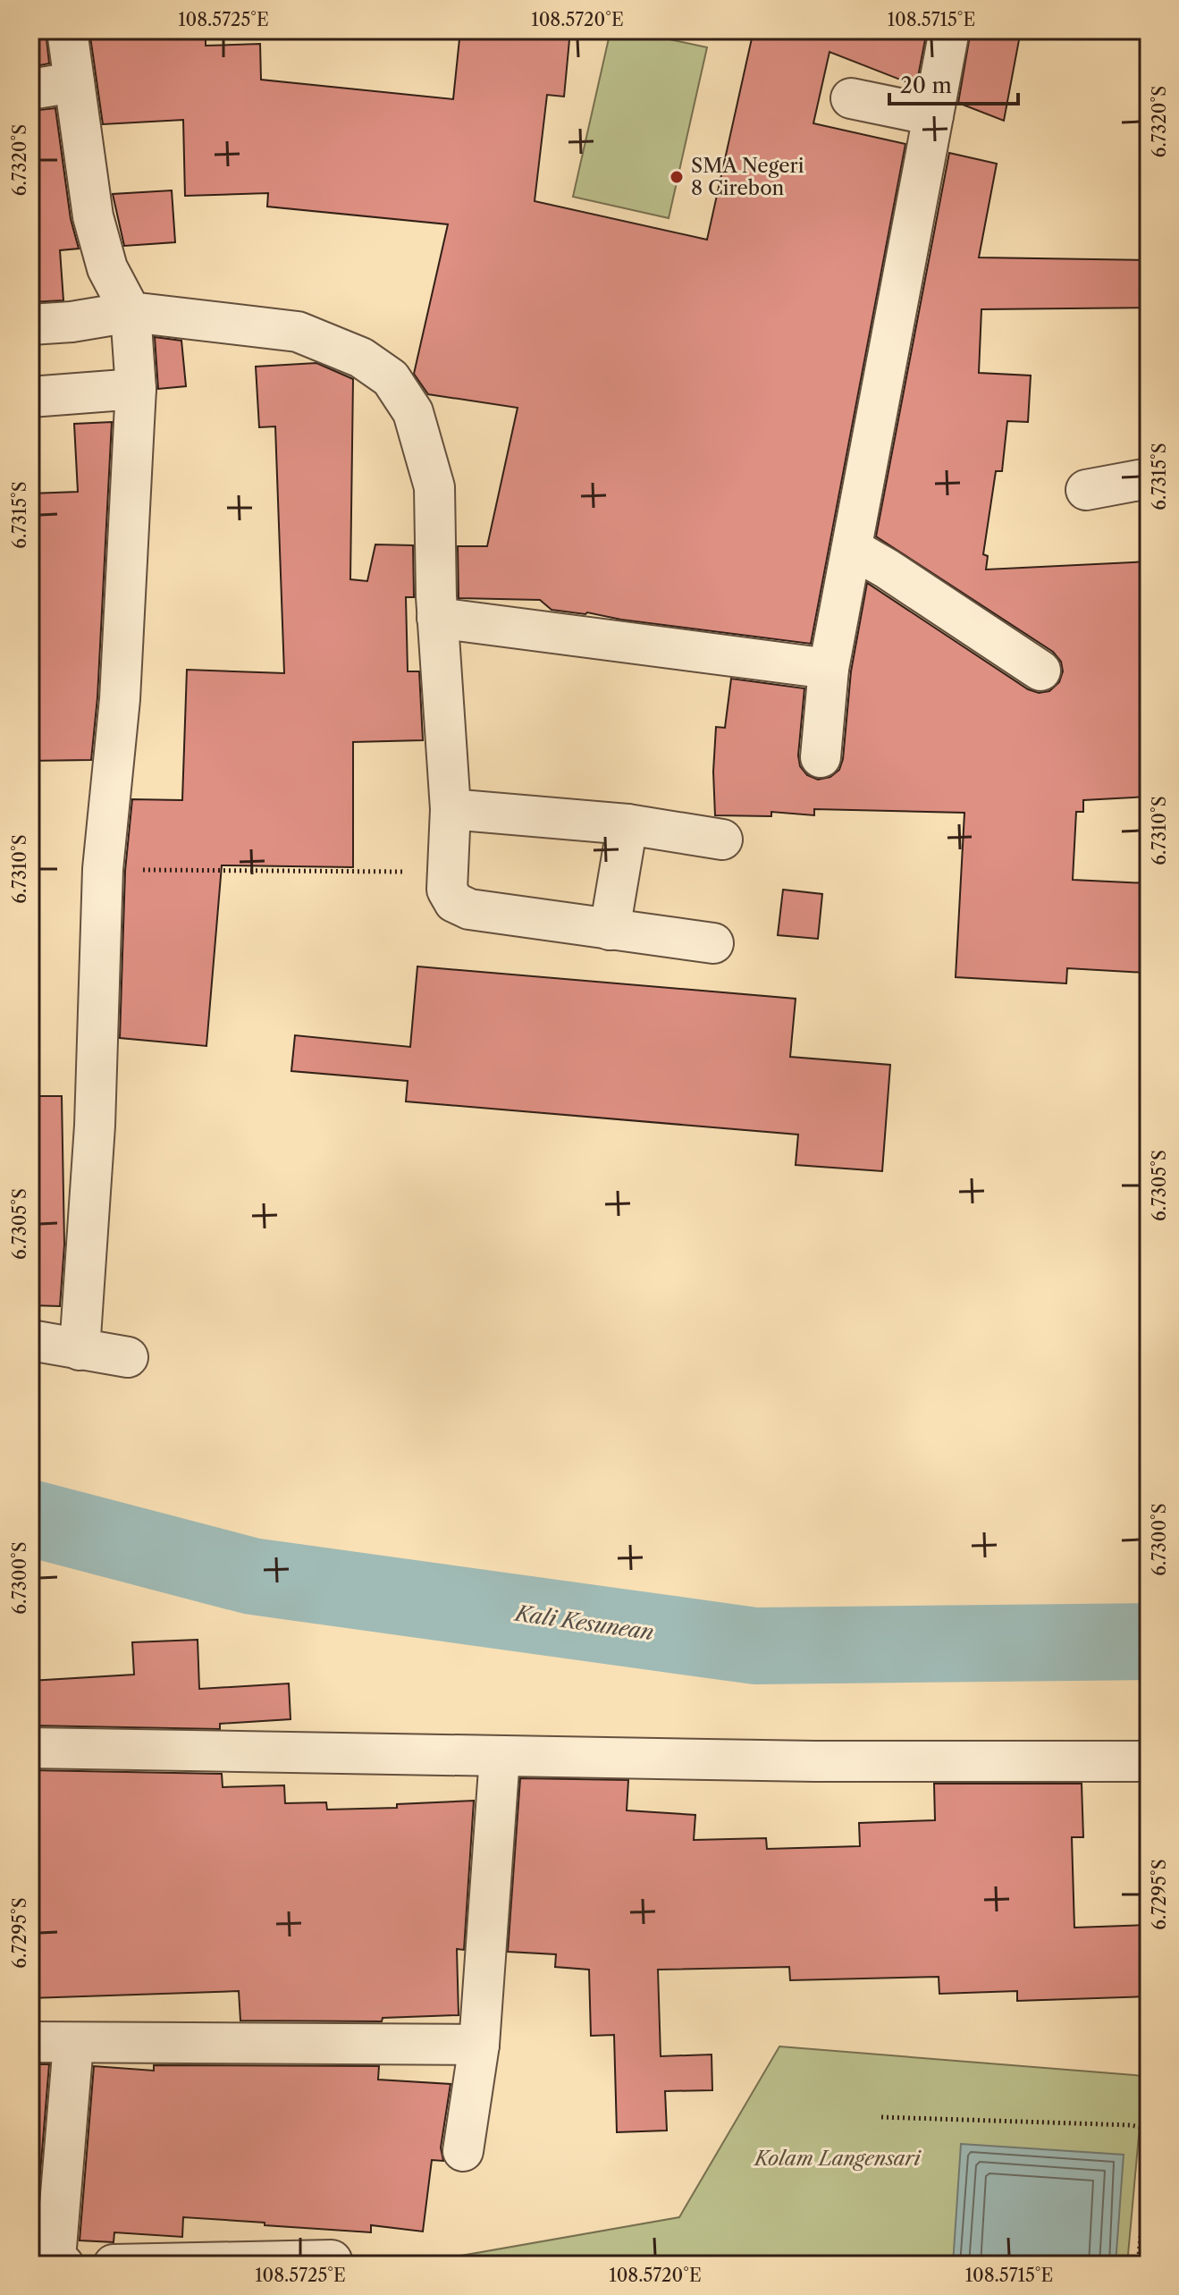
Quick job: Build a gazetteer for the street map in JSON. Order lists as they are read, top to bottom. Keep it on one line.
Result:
{"water":["Kali Kesunean"],"parks":["Kolam Langensari"],"places":["SMA Negeri 8 Cirebon"],"scale_bar":"20 m","coordinates":["108.5725°E","108.5720°E","108.5715°E","6.7320°S","6.7315°S","6.7310°S","6.7305°S","6.7300°S","6.7295°S"]}
